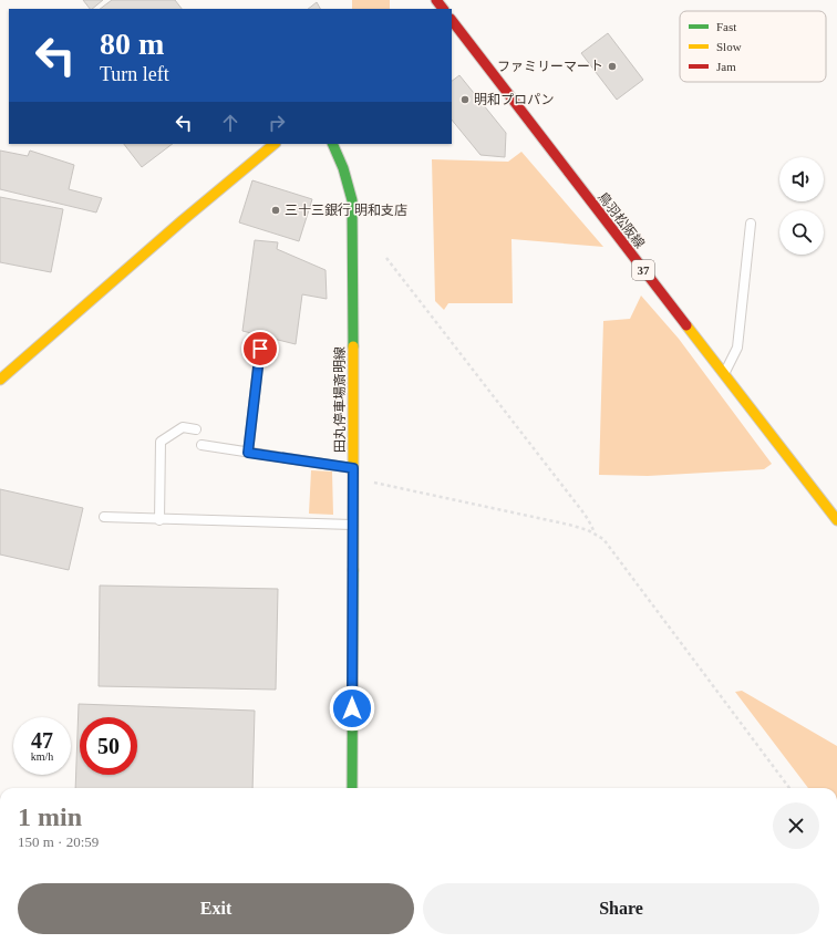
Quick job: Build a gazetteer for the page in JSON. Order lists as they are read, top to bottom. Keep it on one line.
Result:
{"streets":{"main road":["鳥羽松阪線","37","田丸停車場斎明線"]},"places":["ファミリーマート","明和プロパン","三十三銀行 明和支店"],"legend":["Fast","Slow","Jam"],"page":{"turn":["80 m","Turn left"],"speed":"47 km/h","limit":"50","heading":["1 min","150 m · 20:59"],"buttons":["Exit","Share"]}}
